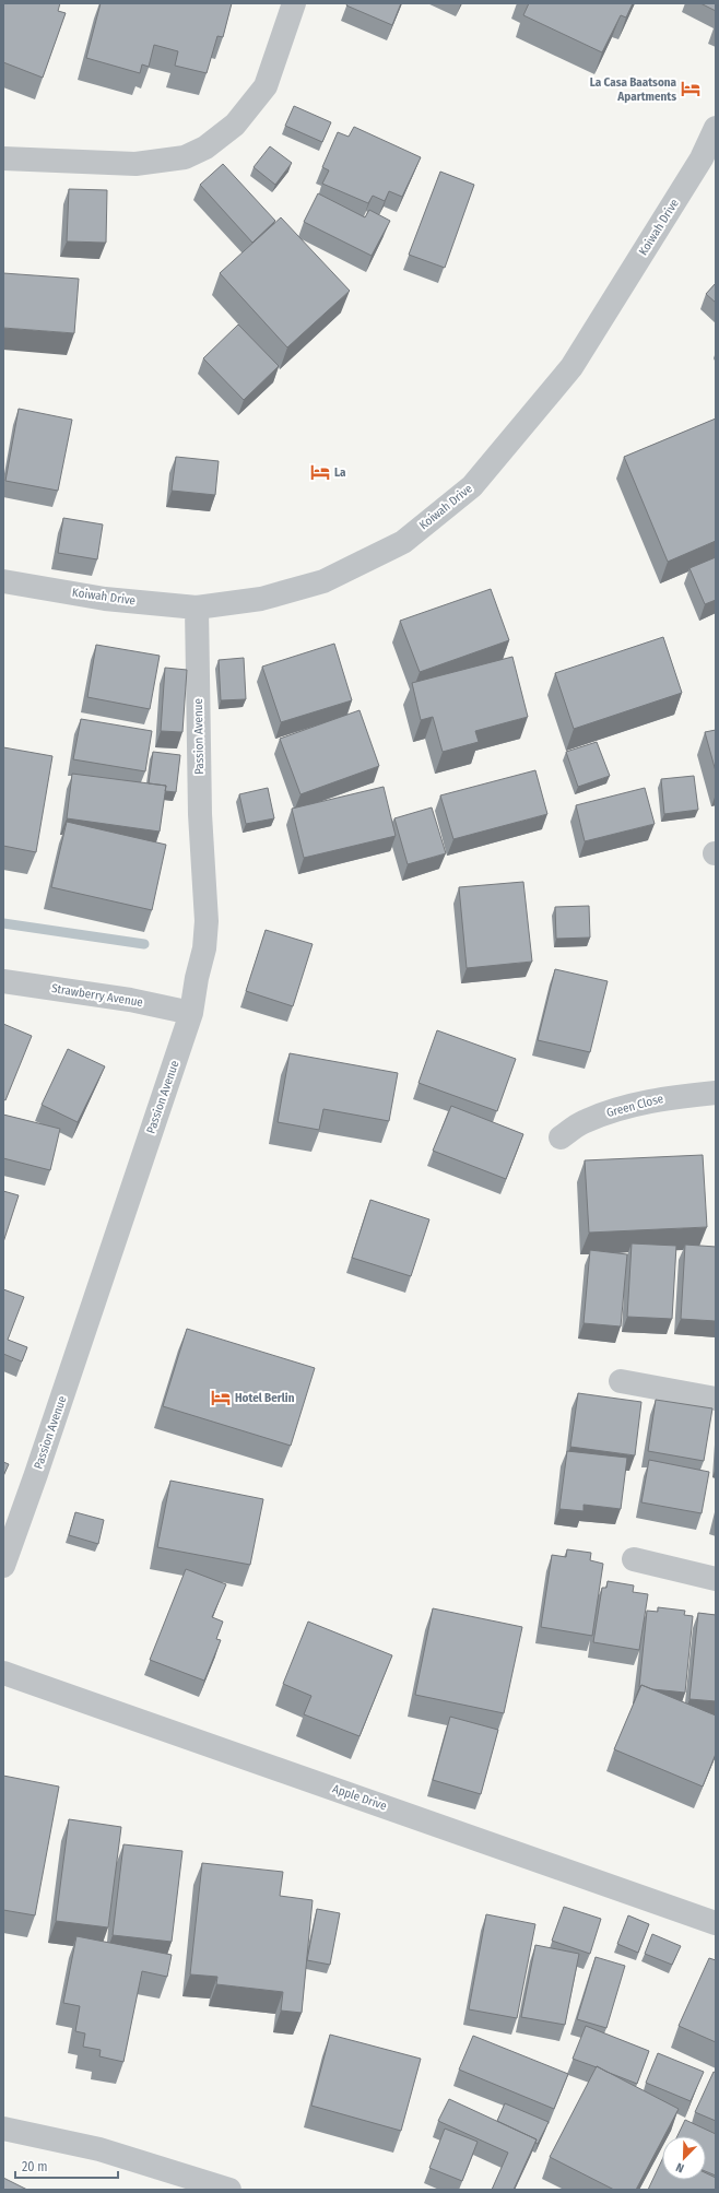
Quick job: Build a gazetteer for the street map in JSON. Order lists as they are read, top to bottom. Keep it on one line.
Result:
{"streets":{"street":["Koiwah Drive","Passion Avenue","Strawberry Avenue","Green Close","Apple Drive"]},"crossings":[["Koiwah Drive","Passion Avenue"],["Passion Avenue","Strawberry Avenue"]],"places":{"hotel":["La Casa Baatsona Apartments","La","Hotel Berlin"]},"scale_bar":"20 m","north":"bottom left"}
